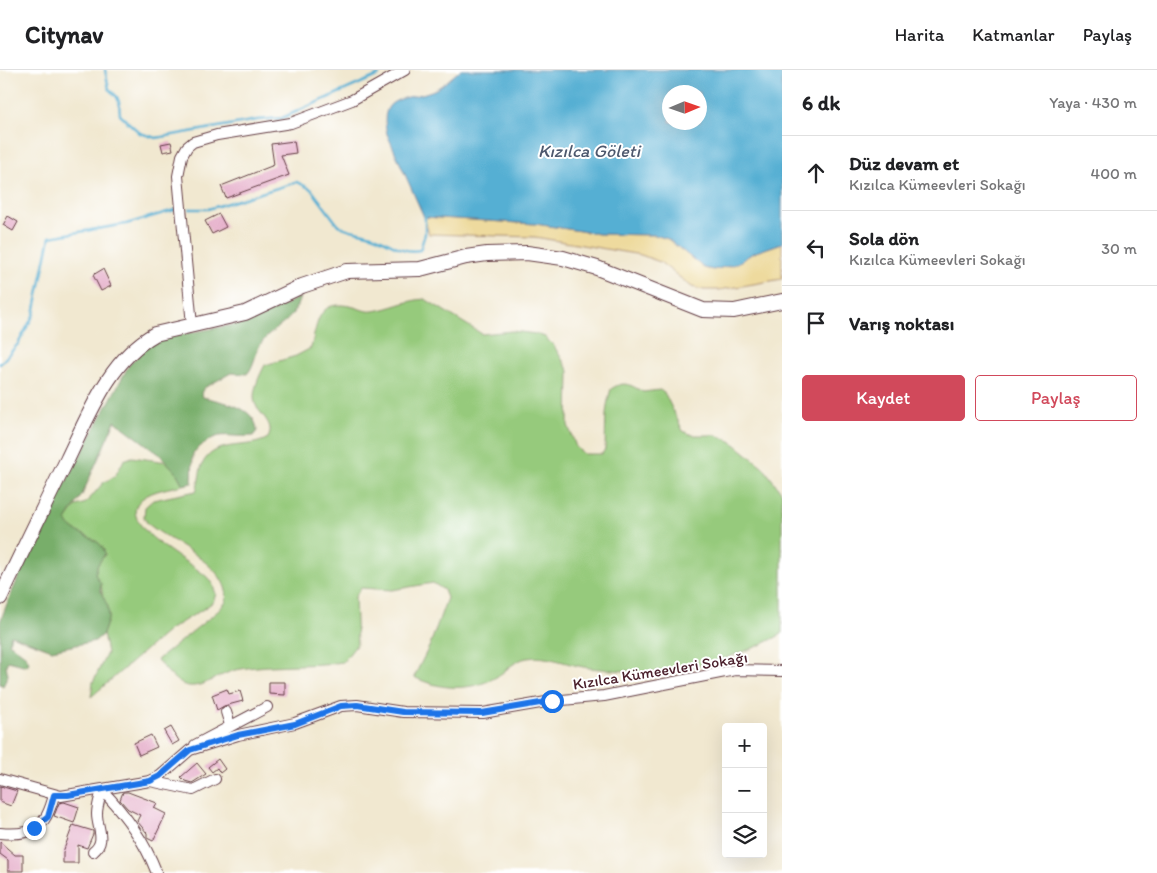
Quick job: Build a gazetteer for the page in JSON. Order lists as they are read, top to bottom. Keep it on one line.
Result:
{"streets":{"street":["Kızılca Kümeevleri Sokağı"]},"water":["Kızılca Göleti"],"north":"right","page":{"header":"Citynav","nav":["Harita","Katmanlar","Paylaş"],"heading":["6 dk","Yaya · 430 m"],"list":[["Düz devam et","Kızılca Kümeevleri Sokağı","400 m"],["Sola dön","Kızılca Kümeevleri Sokağı","30 m"],"Varış noktası"],"buttons":["Kaydet","Paylaş"],"map_buttons":["+","−"]}}
